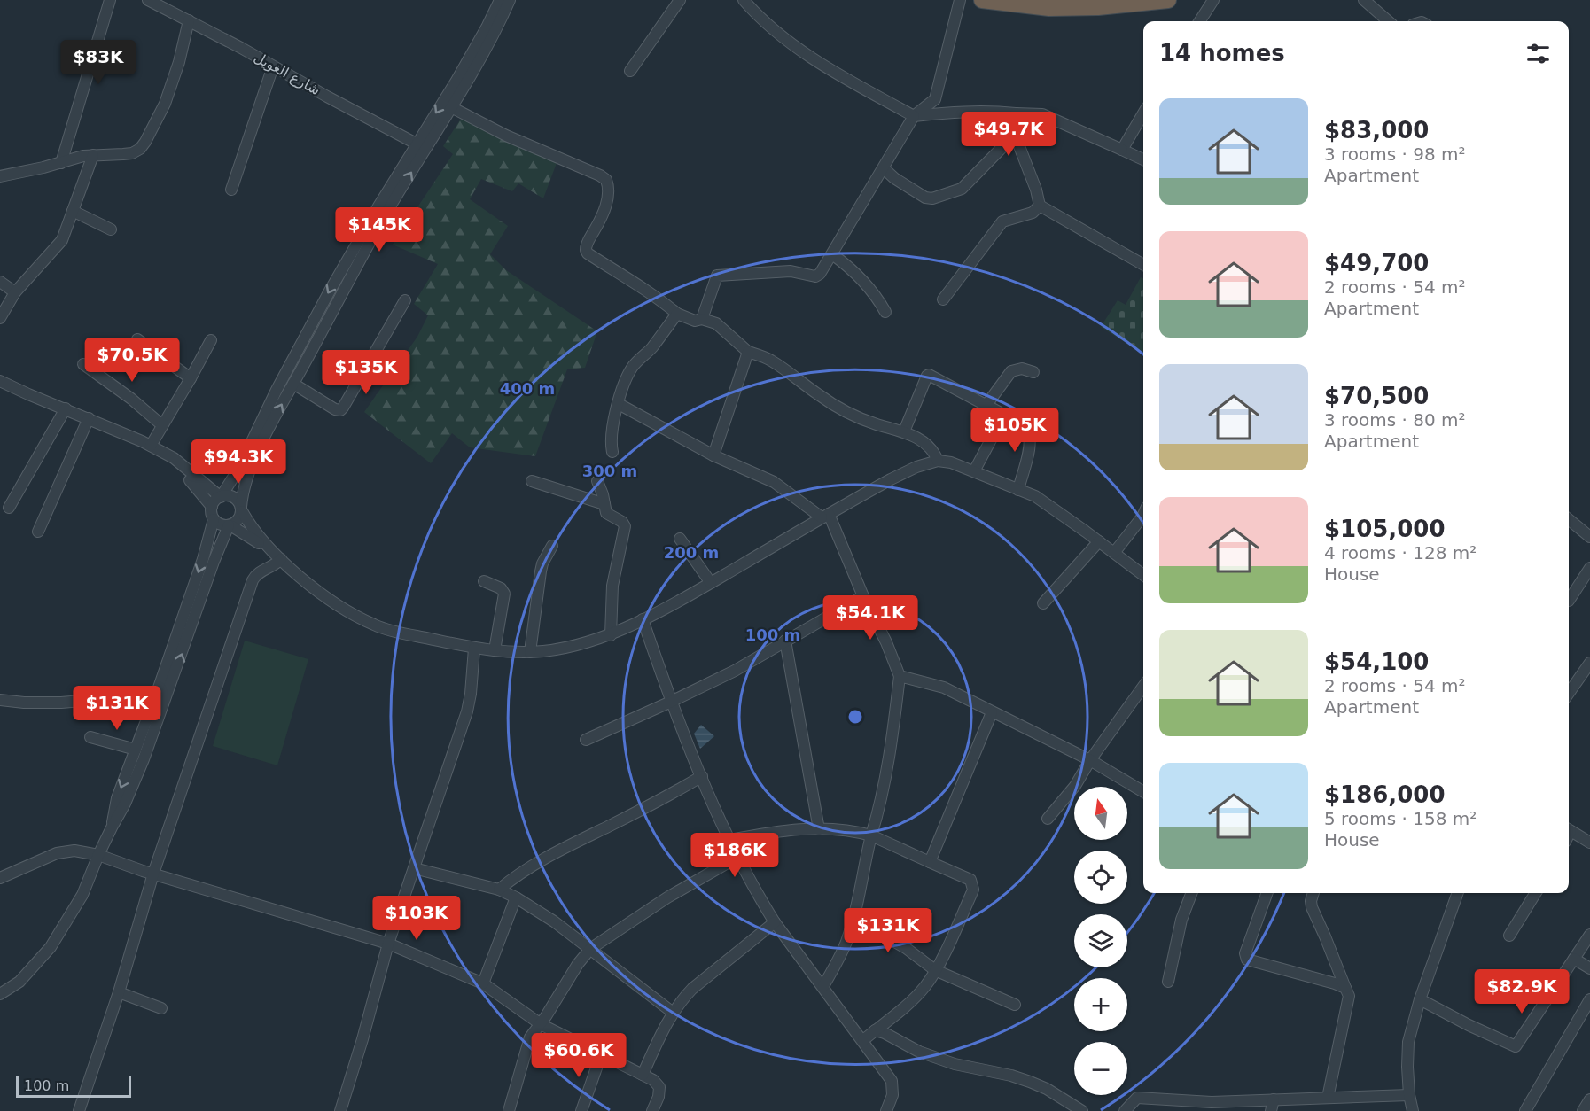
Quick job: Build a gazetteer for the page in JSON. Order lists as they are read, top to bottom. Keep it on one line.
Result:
{"streets":{"street":["شارع الغويل"]},"scale_bar":"100 m","north":"top","page":{"heading":"14 homes","price":["$83K","$49.7K","$145K","$70.5K","$135K","$105K","$94.3K","$54.1K","$131K","$186K","$103K","$131K","$82.9K","$60.6K"],"list":[{"name":"$83,000","note":"3 rooms · 98 m² · Apartment"},{"name":"$49,700","note":"2 rooms · 54 m² · Apartment"},{"name":"$70,500","note":"3 rooms · 80 m² · Apartment"},{"name":"$105,000","note":"4 rooms · 128 m² · House"},{"name":"$54,100","note":"2 rooms · 54 m² · Apartment"},{"name":"$186,000","note":"5 rooms · 158 m² · House"}],"map_buttons":["+","−"],"scale":"100 m"},"rings":["400 m","300 m","200 m","100 m"]}
